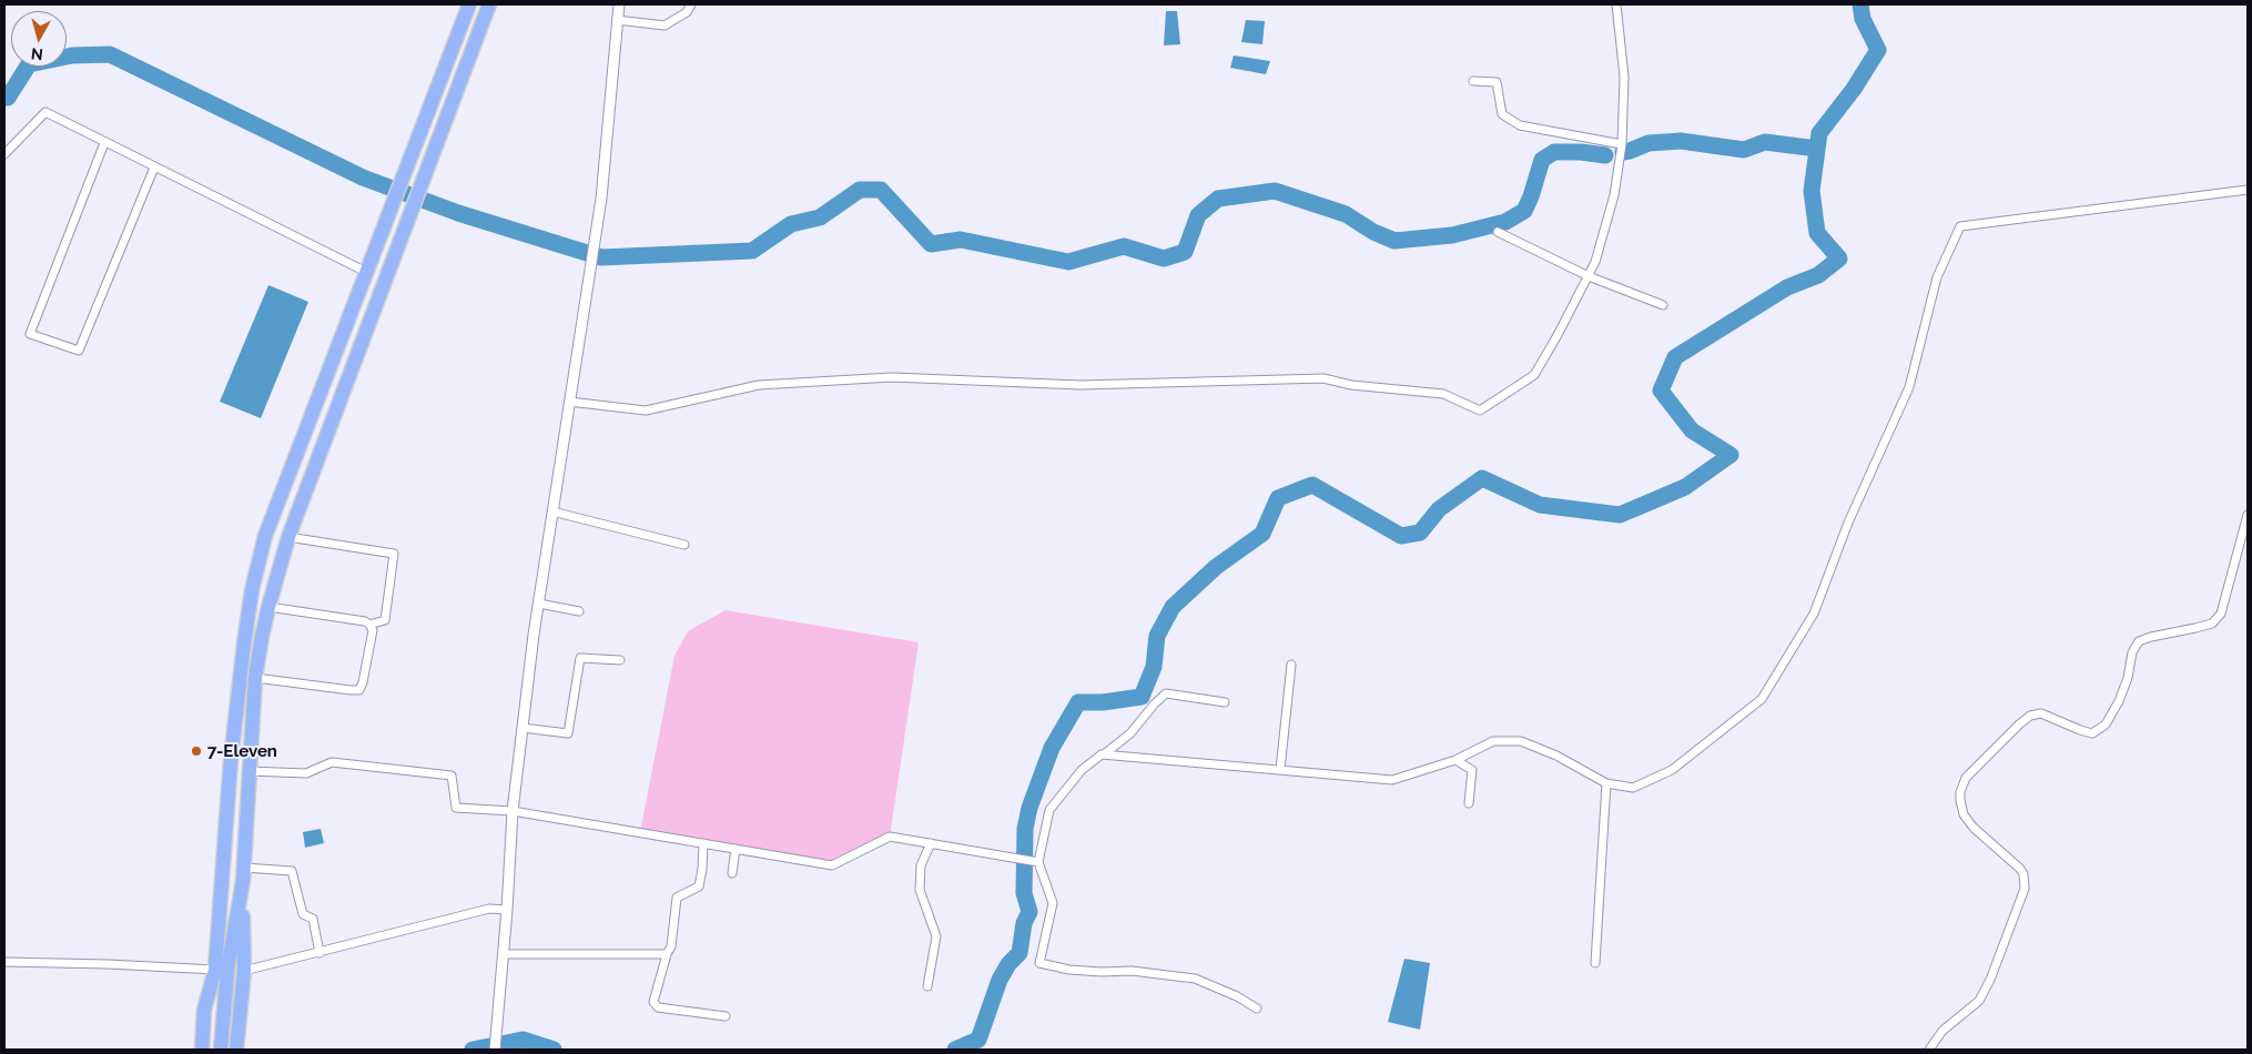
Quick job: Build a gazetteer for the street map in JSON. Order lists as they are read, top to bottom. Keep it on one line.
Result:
{"places":["7-Eleven"],"north":"bottom"}
